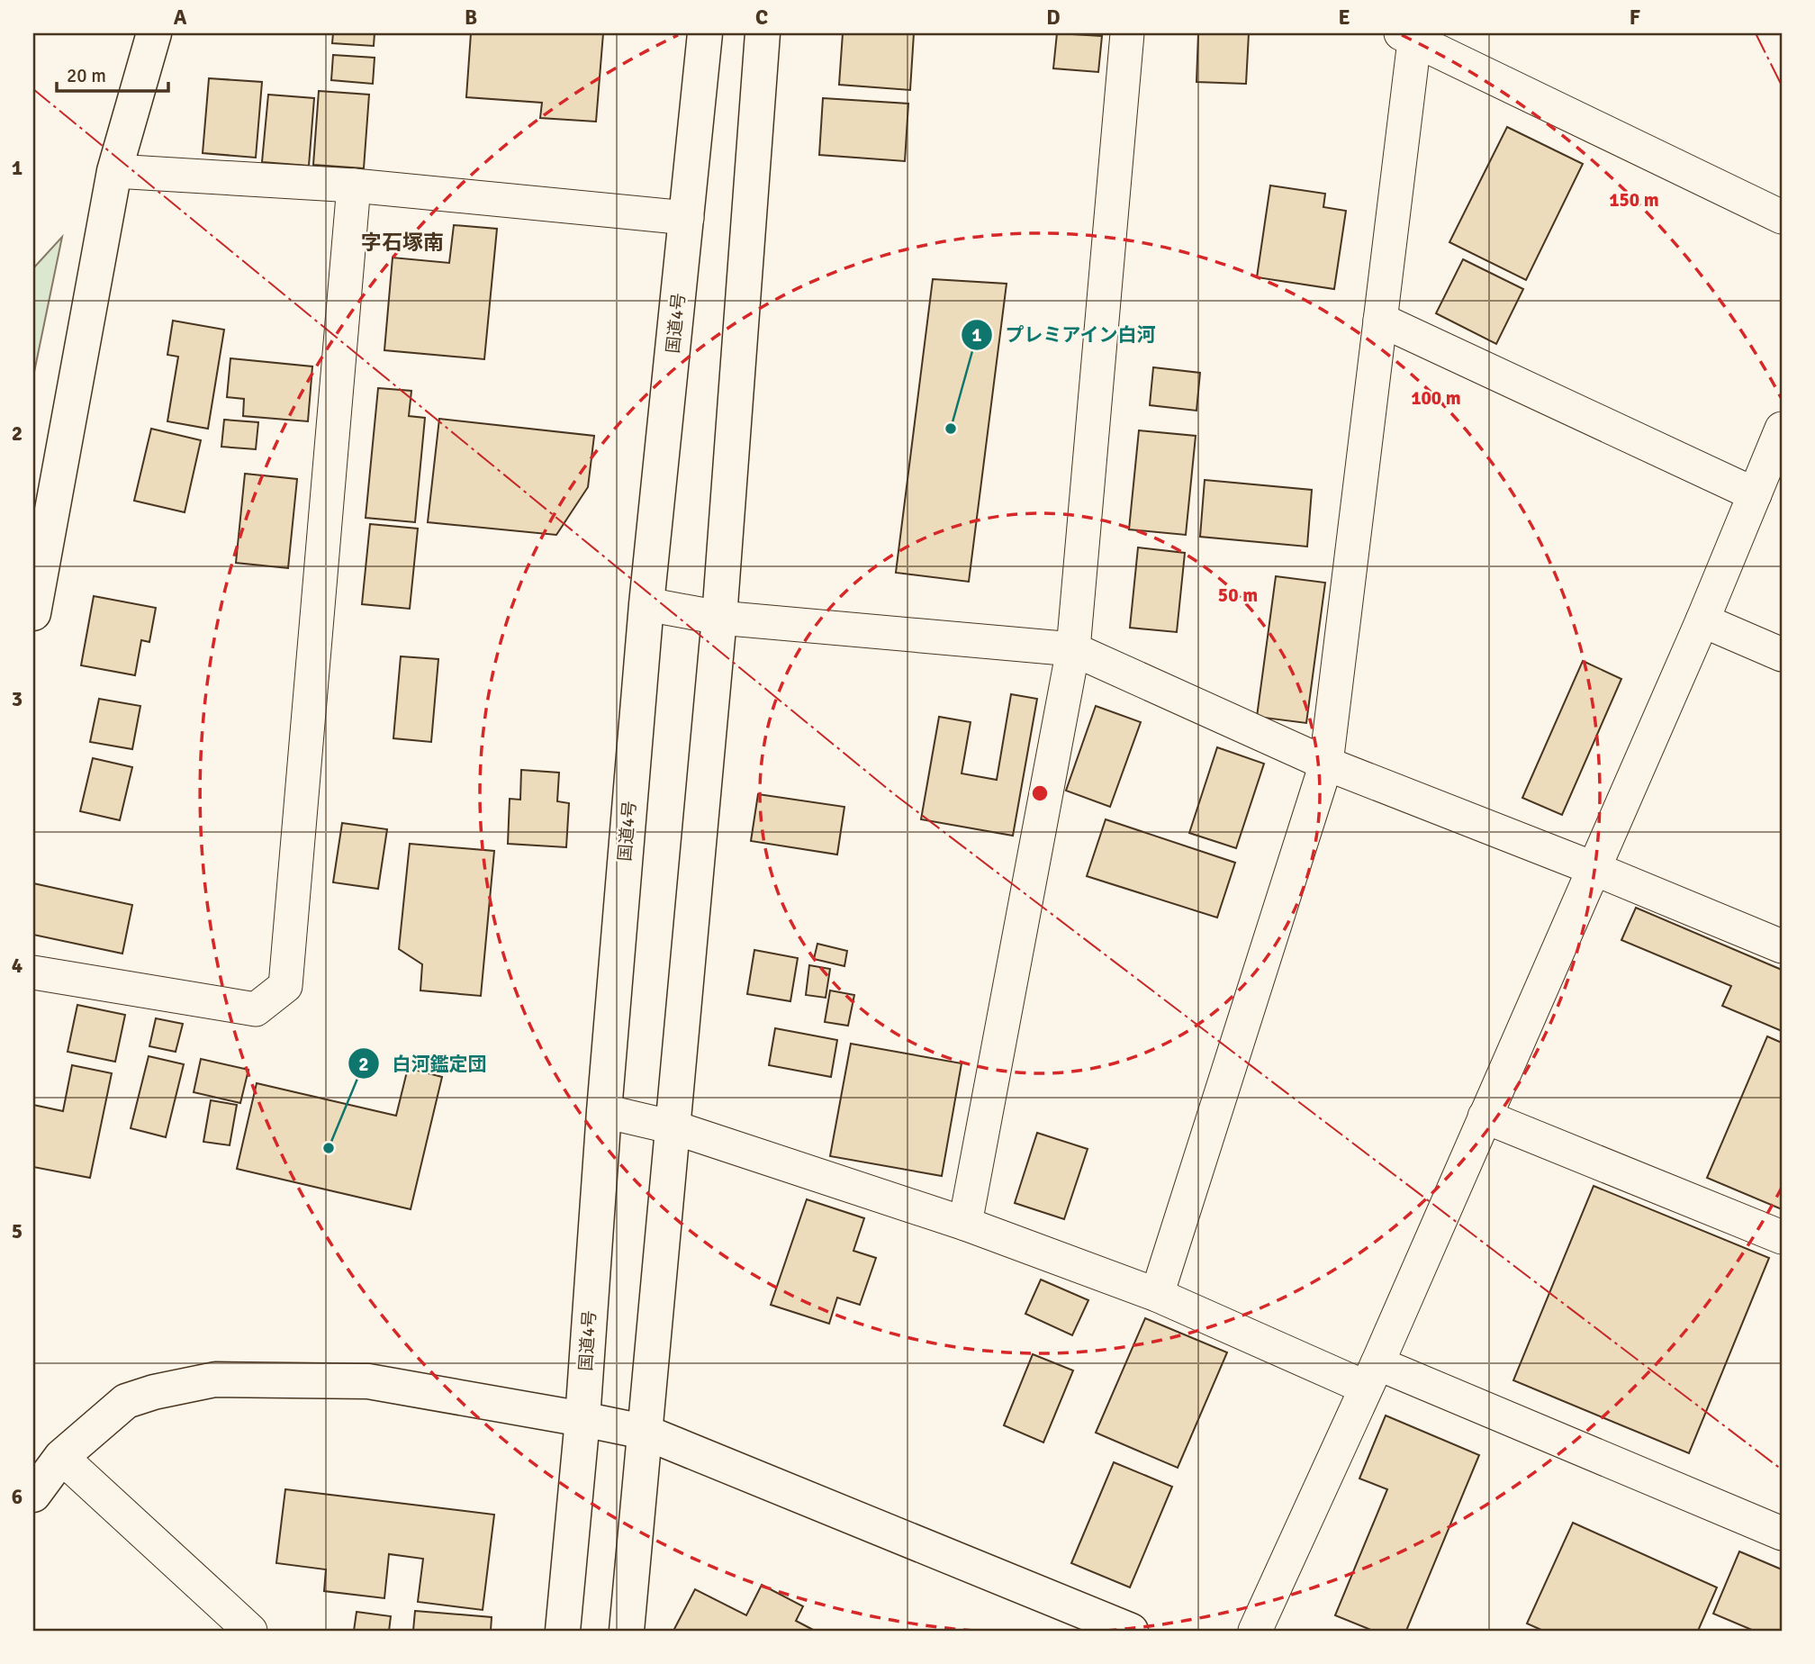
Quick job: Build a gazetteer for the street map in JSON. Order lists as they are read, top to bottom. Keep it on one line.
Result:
{"streets":{"main road":["国道4号"]},"districts":["字石塚南"],"places":["プレミアイン白河","白河鑑定団"],"scale_bar":"20 m","grid":{"columns":["A","B","C","D","E","F"],"rows":["1","2","3","4","5","6"]},"rings":["150 m","100 m","50 m"]}
